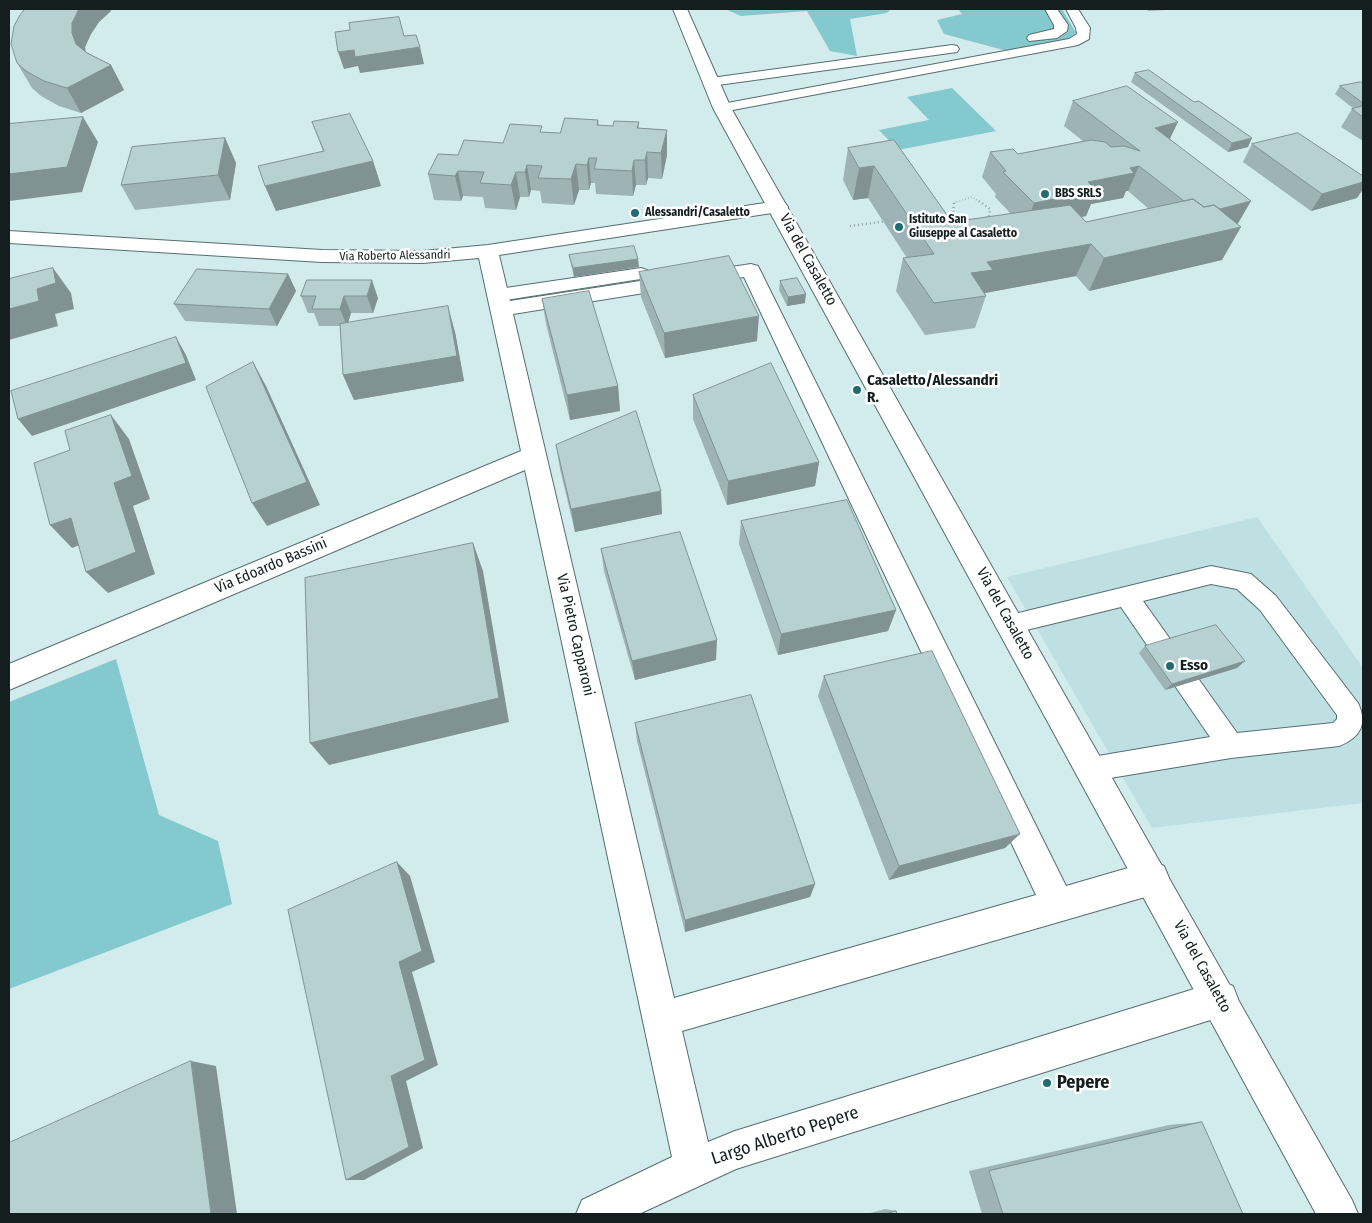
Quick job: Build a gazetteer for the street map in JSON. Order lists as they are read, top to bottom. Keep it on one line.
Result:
{"streets":{"street":["Via Roberto Alessandri","Via del Casaletto","Via Edoardo Bassini","Via Pietro Capparoni","Largo Alberto Pepere"]},"crossings":[["Via Roberto Alessandri","Via del Casaletto"],["Via Roberto Alessandri","Via Pietro Capparoni"],["Via del Casaletto","Largo Alberto Pepere"],["Via Edoardo Bassini","Via Pietro Capparoni"],["Via Pietro Capparoni","Largo Alberto Pepere"]],"places":["BBS SRLS","Alessandri/Casaletto","Istituto San Giuseppe al Casaletto","Casaletto/Alessandri R.","Esso","Pepere"]}
